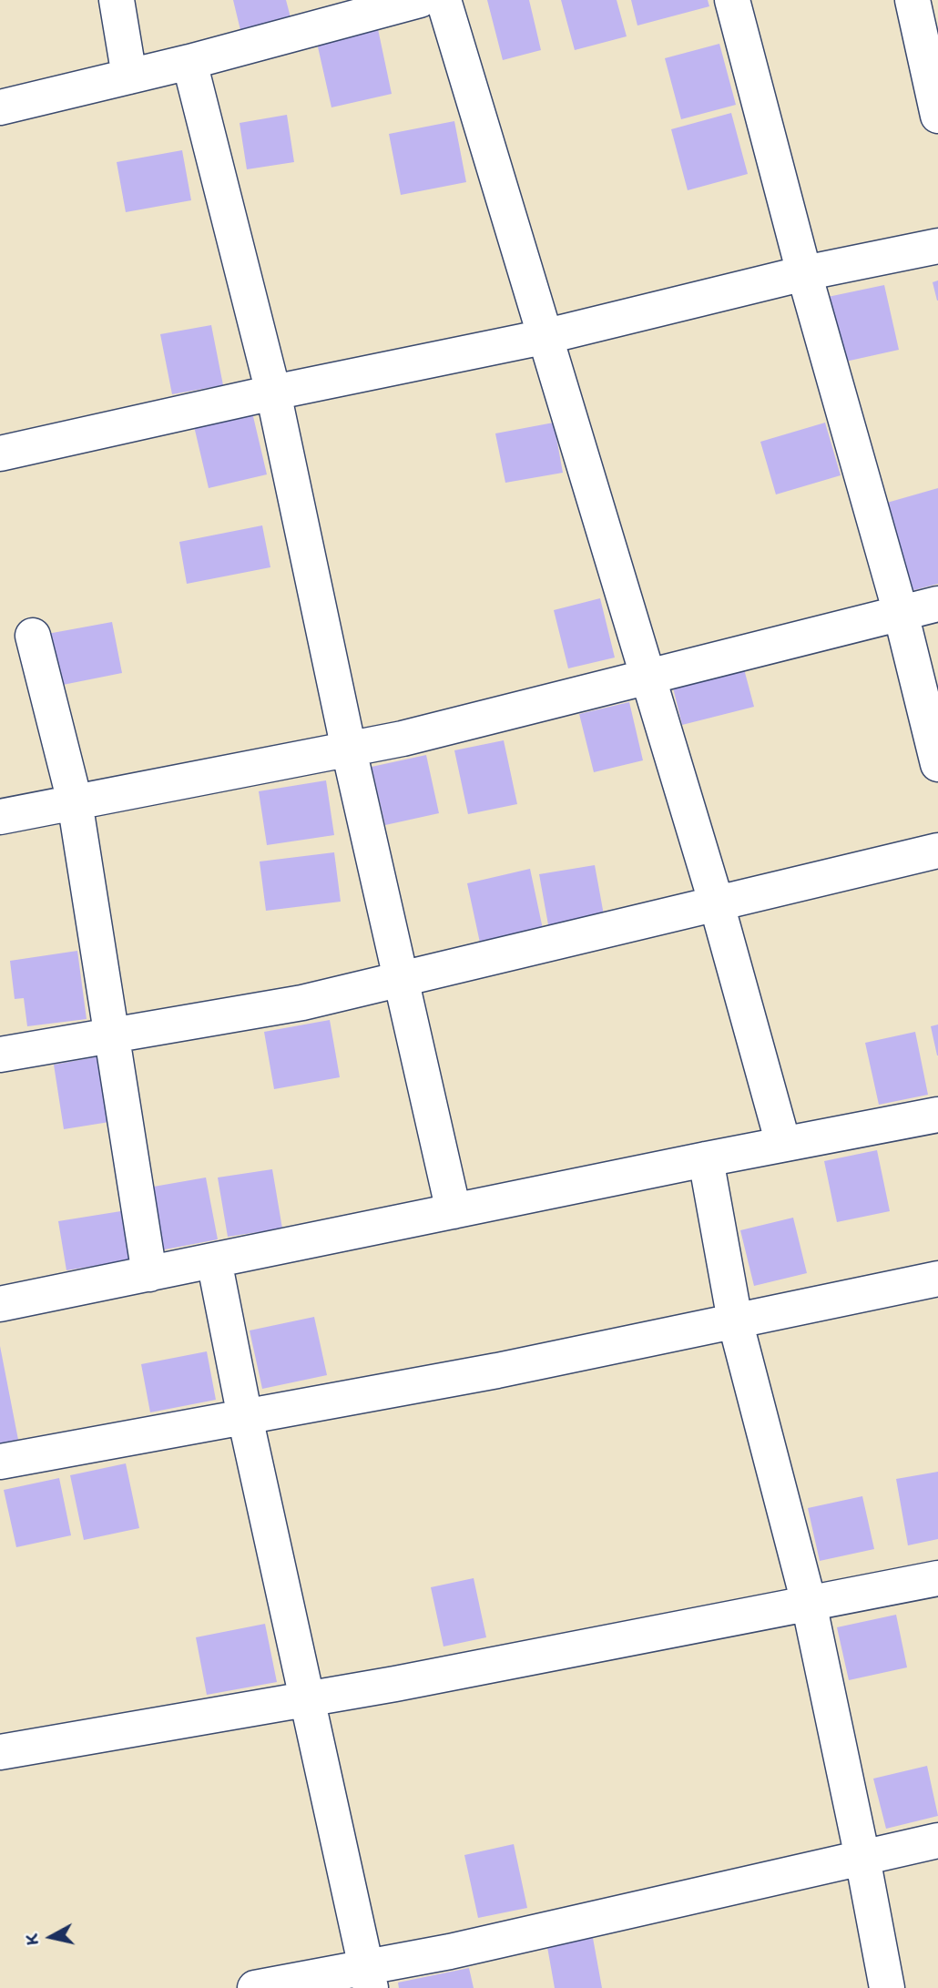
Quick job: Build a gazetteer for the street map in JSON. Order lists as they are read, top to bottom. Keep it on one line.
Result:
{"north":"left"}
